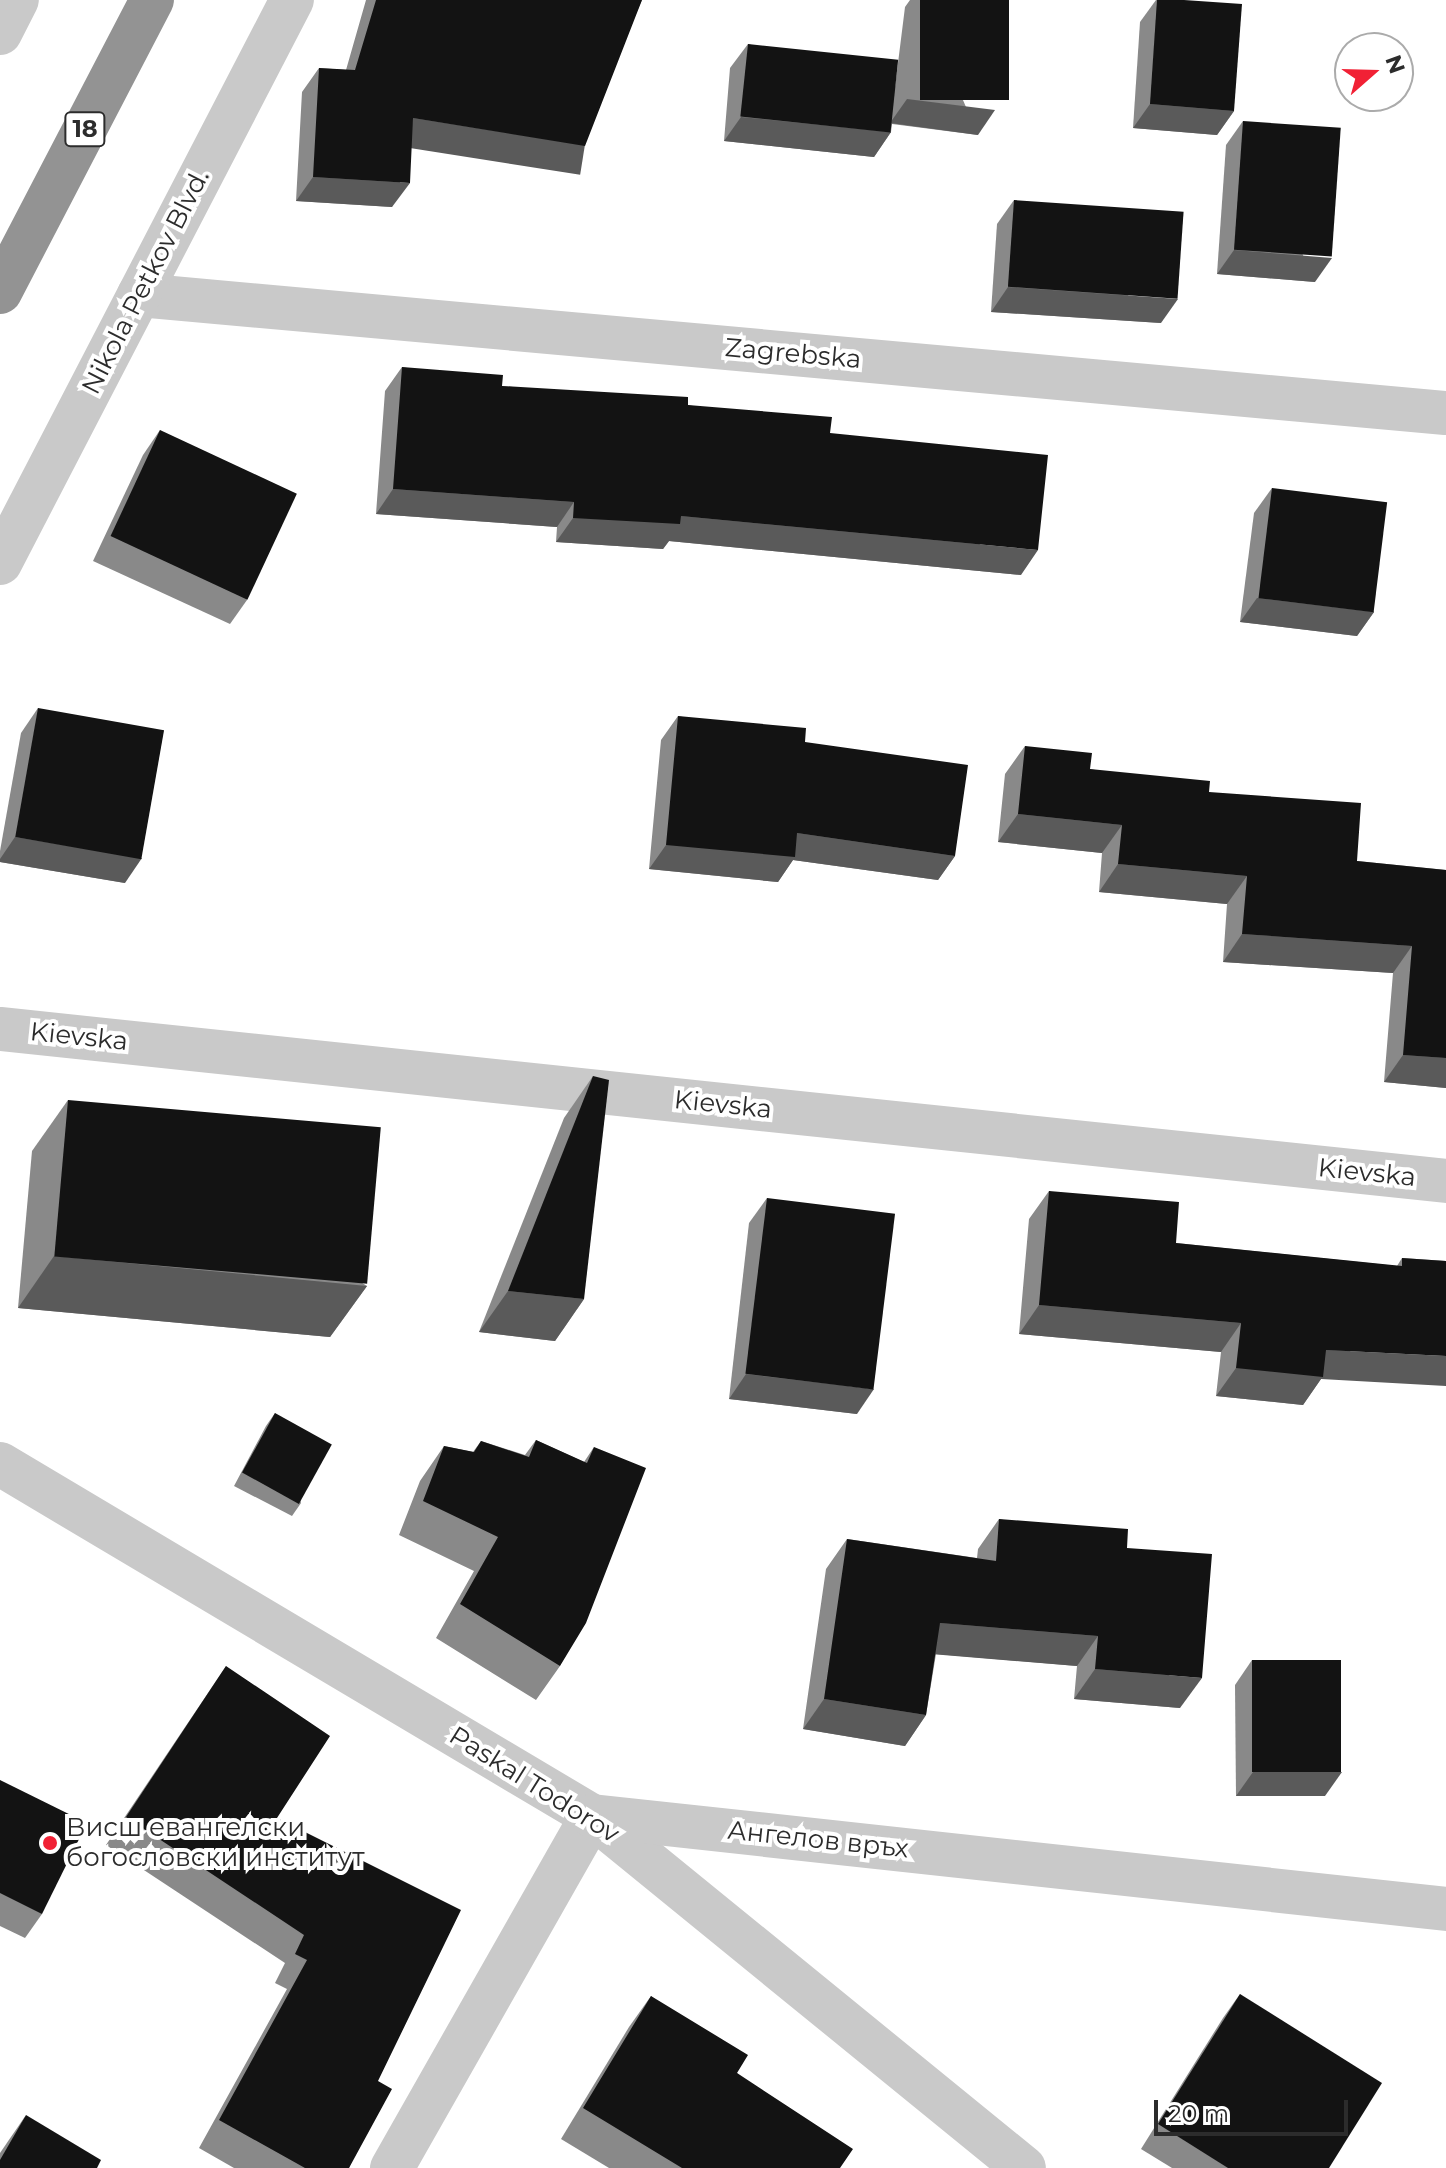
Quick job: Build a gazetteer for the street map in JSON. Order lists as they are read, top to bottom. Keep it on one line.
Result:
{"streets":{"highway":["18"],"street":["Nikola Petkov Blvd.","Zagrebska","Kievska","Paskal Todorov","Ангелов връх"]},"crossings":[["Nikola Petkov Blvd.","Zagrebska"],["Paskal Todorov","Ангелов връх"]],"places":["Висш евангелски богословски институт"],"scale_bar":"20 m","north":"right"}
